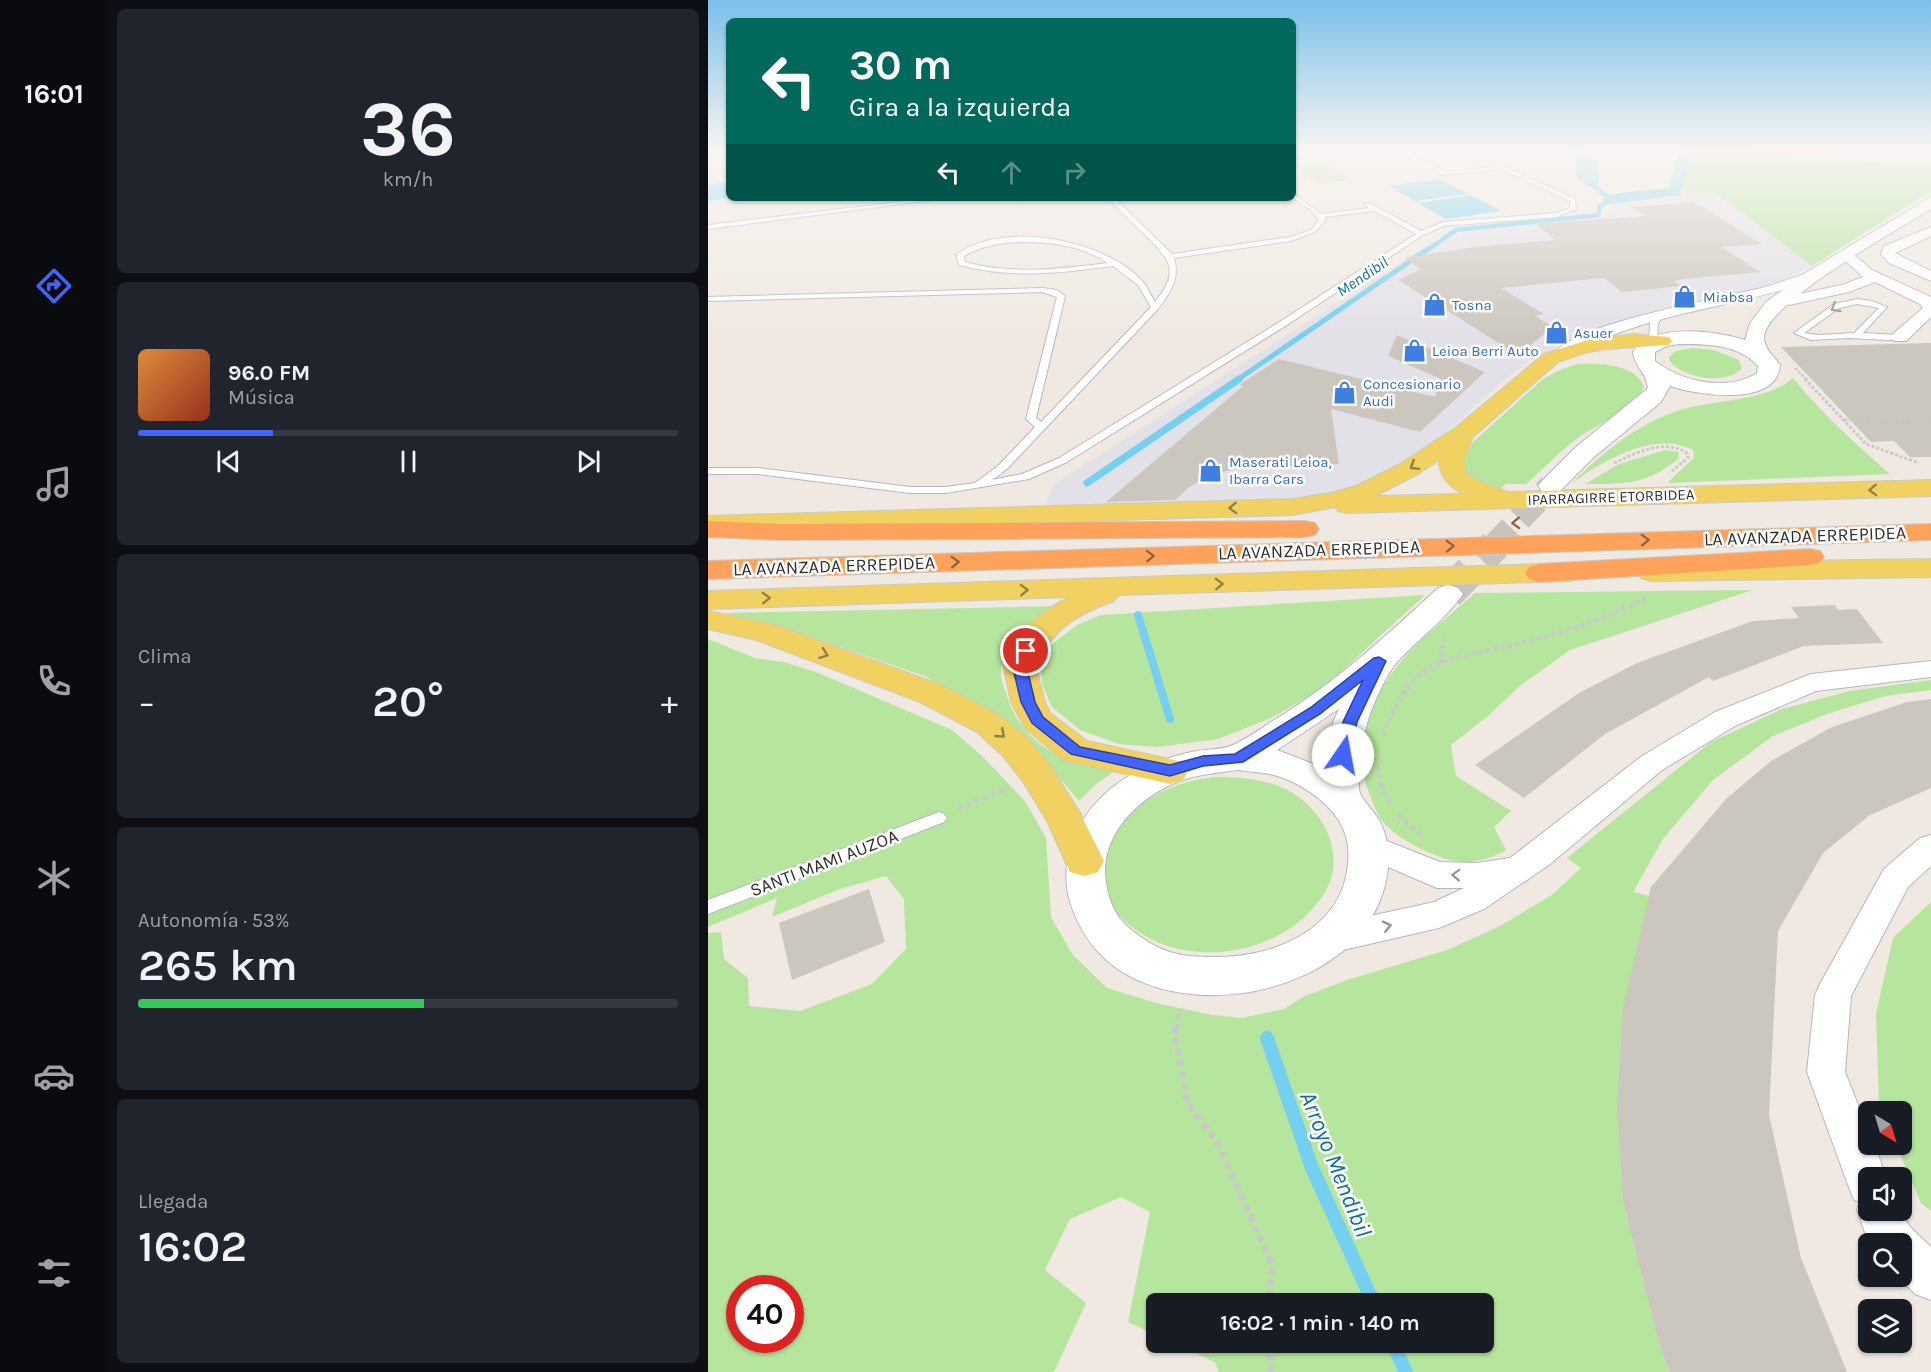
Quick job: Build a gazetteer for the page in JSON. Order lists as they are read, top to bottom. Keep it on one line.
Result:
{"streets":{"highway":["LA AVANZADA ERREPIDEA"],"main road":["IPARRAGIRRE ETORBIDEA"],"lane":["SANTI MAMI AUZOA"]},"water":["Mendibil","Arroyo Mendibil"],"places":{"shop":["Miabsa","Tosna","Asuer","Leioa Berri Auto","Concesionario Audi","Maserati Leioa, Ibarra Cars"]},"north":"bottom right","page":{"tabs":"16:01","tile":[["36","km/h"],"Clima",["Autonomía · 53%","265 km"],["Llegada","16:02"]],"turn":["30 m","Gira a la izquierda"],"song":["96.0 FM","Música"],"heat":["−","20°","+"],"limit":"40","trip":"16:02 · 1 min · 140 m"}}
